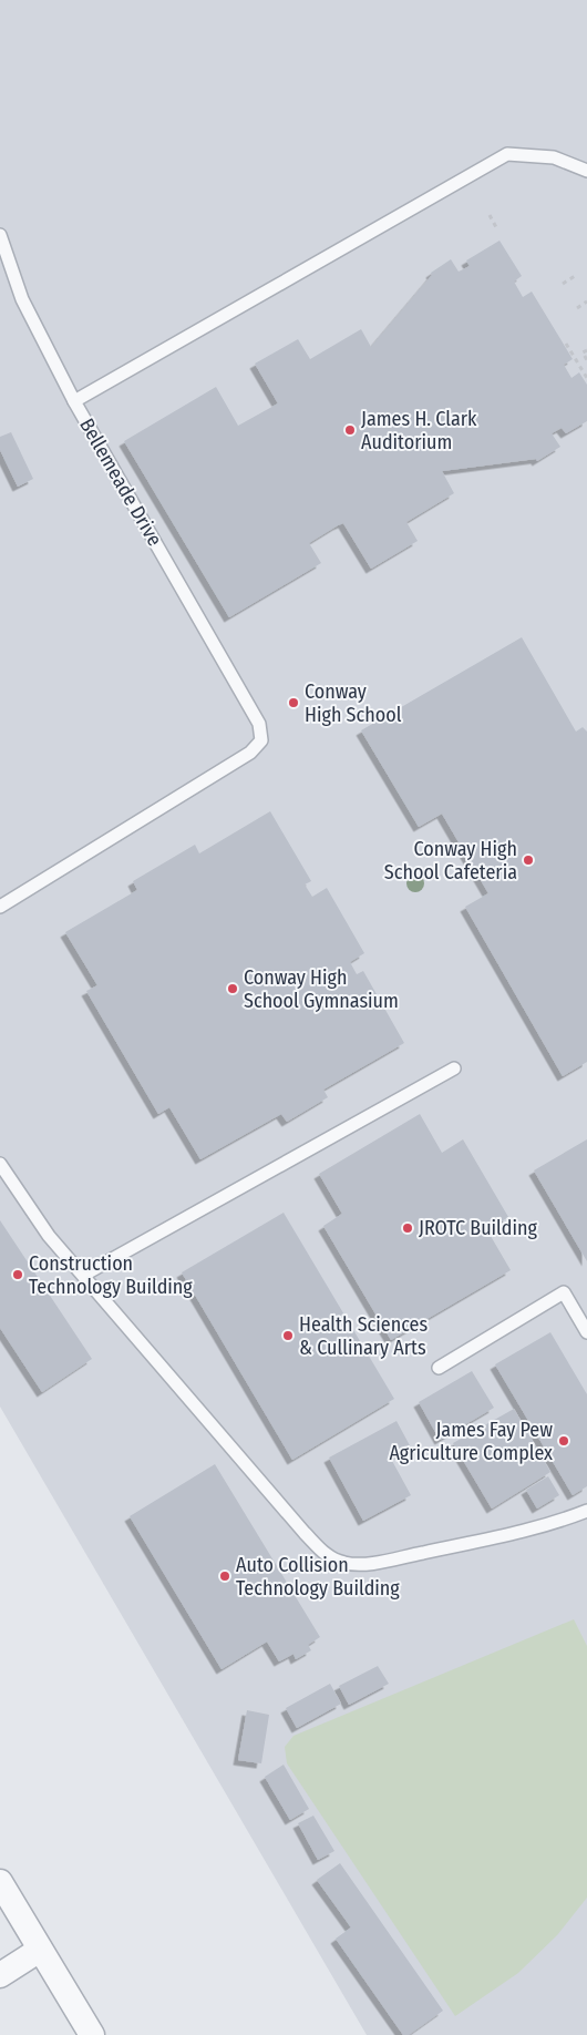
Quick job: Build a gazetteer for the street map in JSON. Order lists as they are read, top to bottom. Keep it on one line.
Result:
{"streets":{"lane":["Bellemeade Drive"]},"places":["James H. Clark Auditorium","Conway High School","Conway High School Cafeteria","Conway High School Gymnasium","JROTC Building","Construction Technology Building","Health Sciences & Cullinary Arts","James Fay Pew Agriculture Complex","Auto Collision Technology Building"]}
